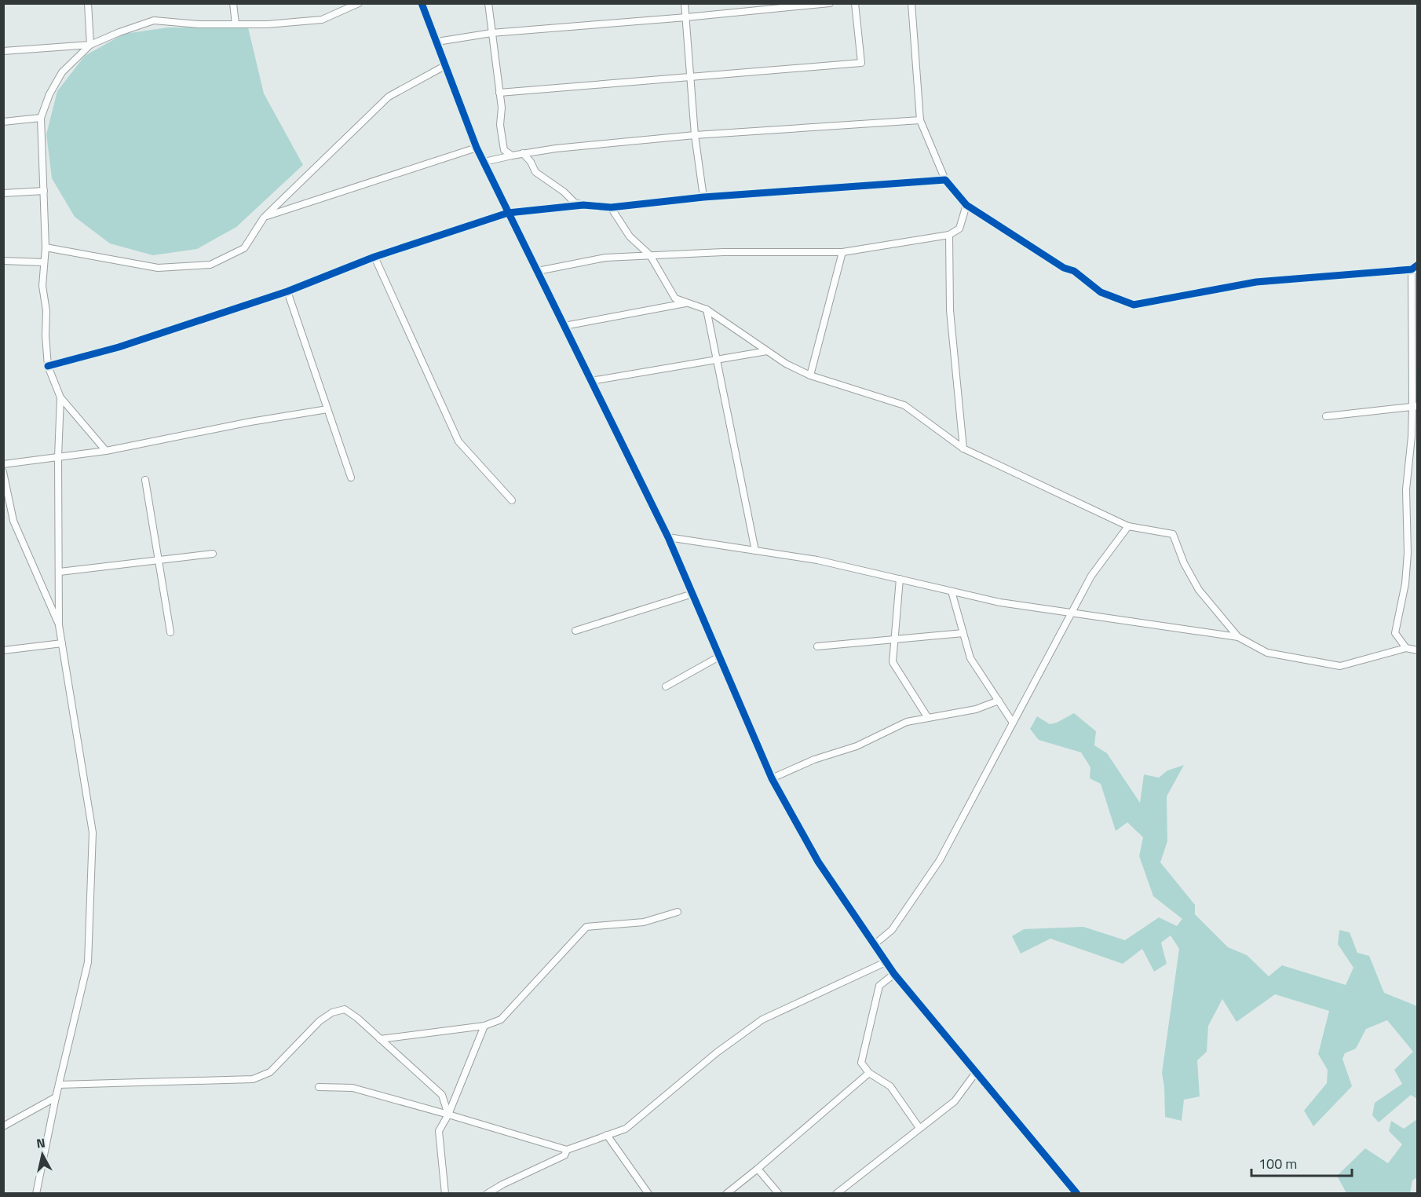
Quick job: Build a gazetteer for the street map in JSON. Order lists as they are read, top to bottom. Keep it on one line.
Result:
{"scale_bar":"100 m","north":"top"}
